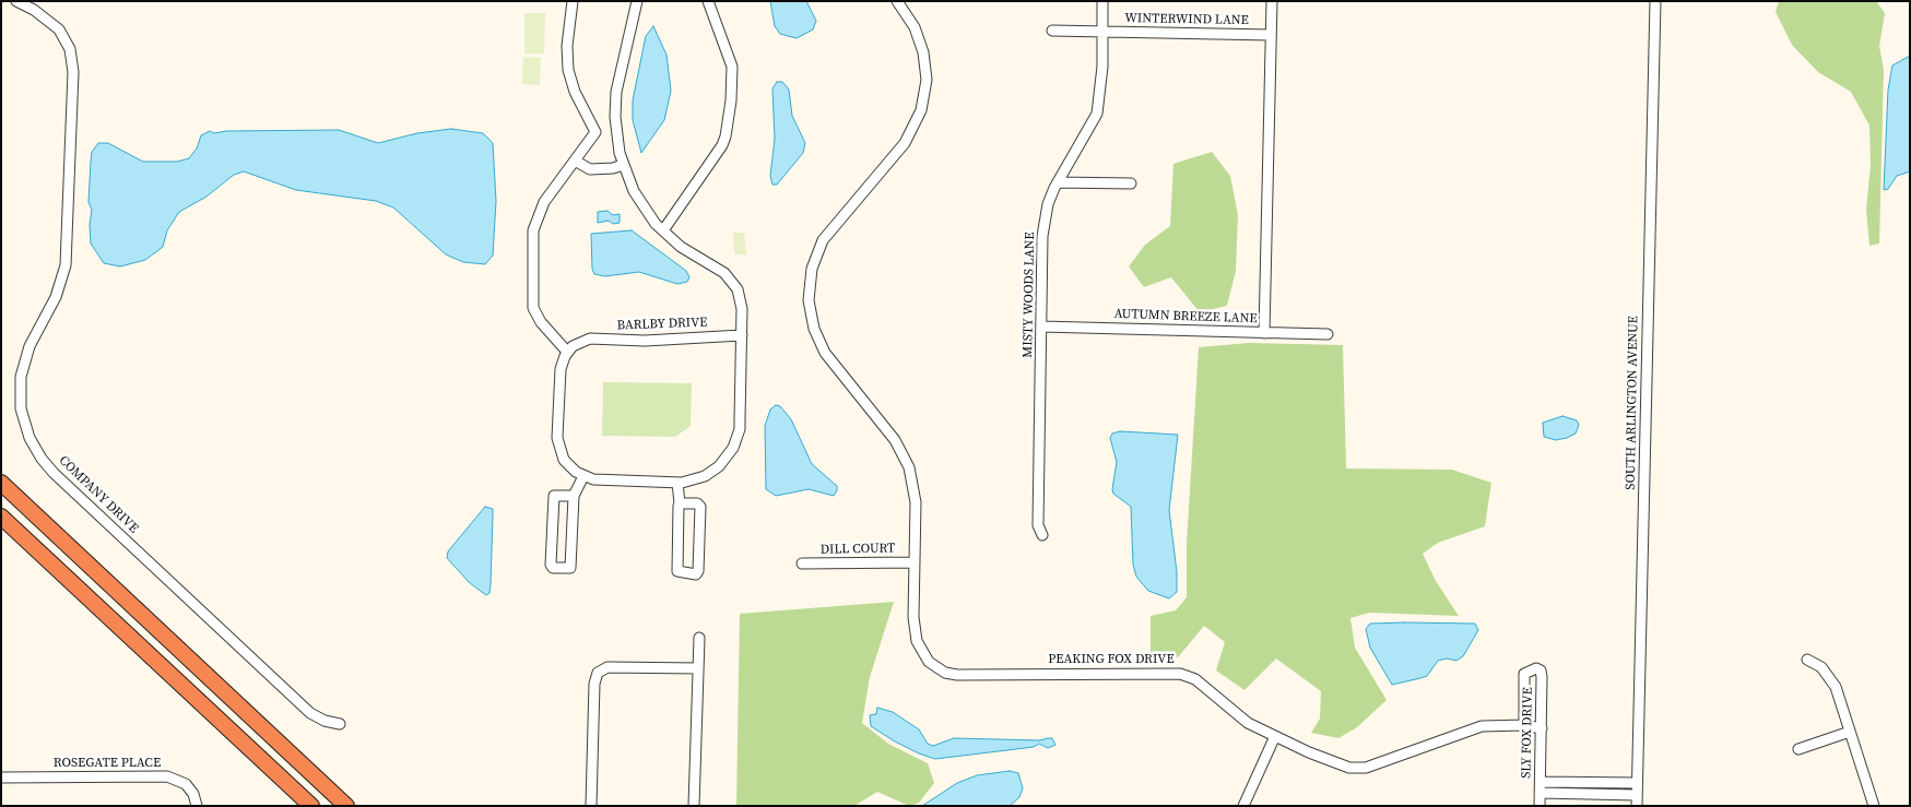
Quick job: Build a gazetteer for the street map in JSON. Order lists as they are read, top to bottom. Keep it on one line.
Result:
{"streets":{"street":["WINTERWIND LANE","MISTY WOODS LANE","AUTUMN BREEZE LANE","BARLBY DRIVE","SOUTH ARLINGTON AVENUE","COMPANY DRIVE","DILL COURT","PEAKING FOX DRIVE","SLY FOX DRIVE","ROSEGATE PLACE"]},"crossings":[["WINTERWIND LANE","MISTY WOODS LANE"],["MISTY WOODS LANE","AUTUMN BREEZE LANE"],["DILL COURT","PEAKING FOX DRIVE"],["PEAKING FOX DRIVE","SLY FOX DRIVE"]]}
